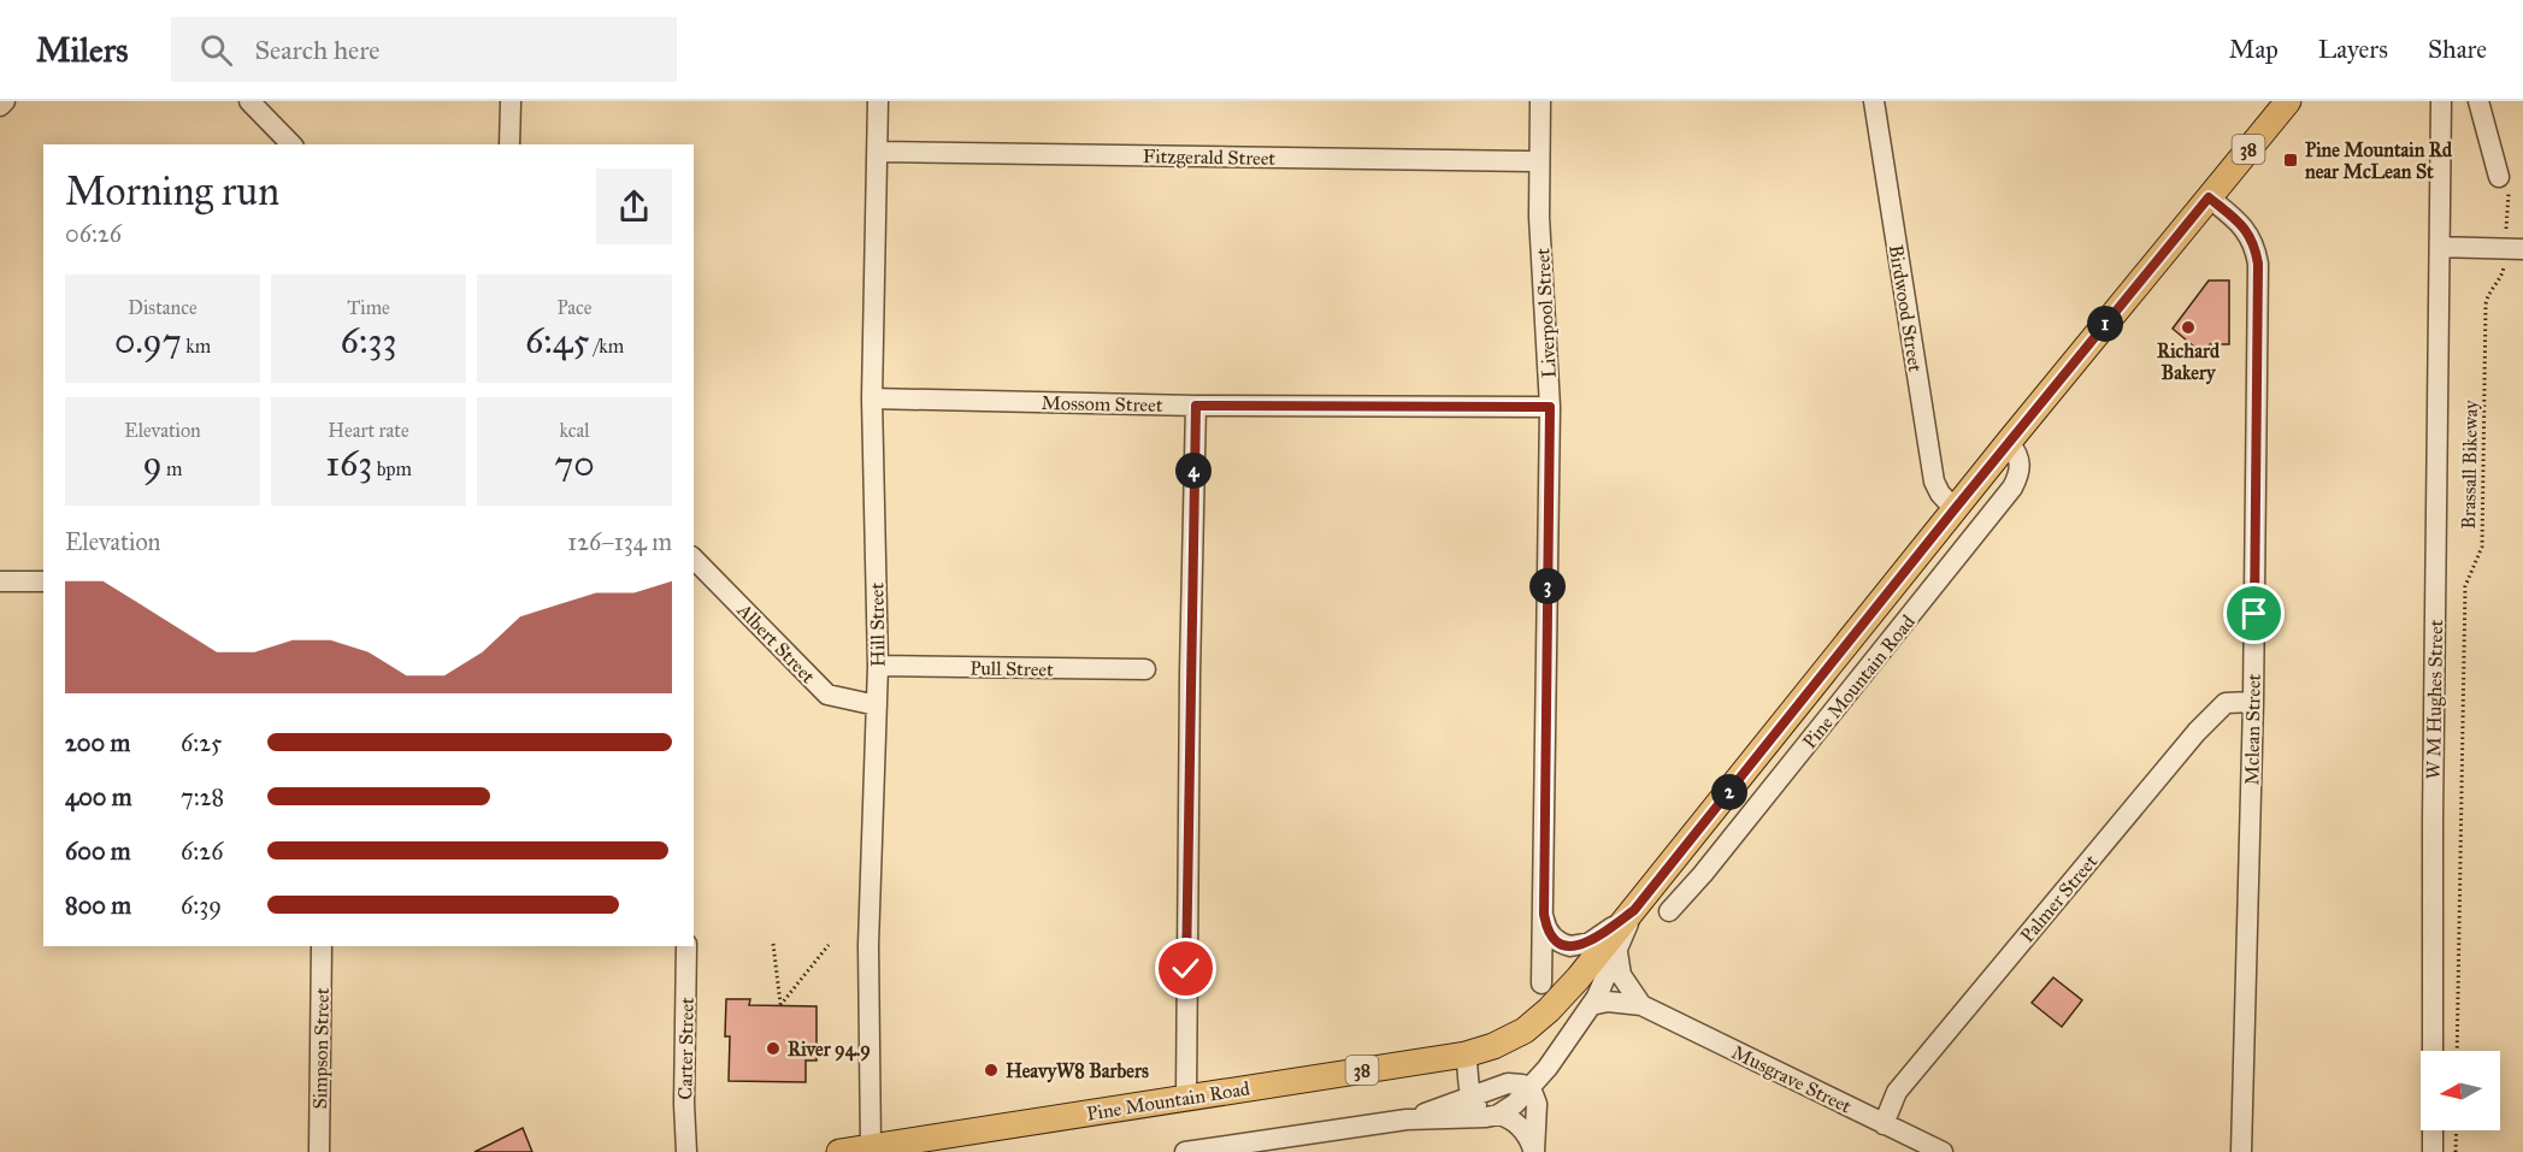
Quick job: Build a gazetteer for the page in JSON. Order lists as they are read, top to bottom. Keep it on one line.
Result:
{"streets":{"main road":["38","Pine Mountain Road"],"street":["Fitzgerald Street","Birdwood Street","Liverpool Street","Mossom Street","Hill Street","Albert Street","Pull Street","W M Hughes Street","Mclean Street","Palmer Street","Simpson Street","Carter Street","Musgrave Street"],"path":["Brassall Bikeway"]},"crossings":[["Fitzgerald Street","Liverpool Street"],["Fitzgerald Street","Hill Street"],["Birdwood Street","Pine Mountain Road"],["Liverpool Street","Mossom Street"],["Mossom Street","Hill Street"],["Hill Street","Albert Street"],["Hill Street","Pull Street"],["Hill Street","Pine Mountain Road"],["Pine Mountain Road","Mclean Street"],["Pine Mountain Road","Musgrave Street"],["Mclean Street","Palmer Street"],["Palmer Street","Musgrave Street"]],"places":{"transit":["Pine Mountain Rd near McLean St"],"other":["Richard Bakery","River 94.9","HeavyW8 Barbers"]},"north":"left","page":{"header":"Milers","search":"Search here","nav":["Map","Layers","Share"],"heading":["Morning run","06:26"],"stats":[["Distance","0.97 km"],["Time","6:33"],["Pace","6:45 /km"],["Elevation","9 m"],["Heart rate","163 bpm"],["kcal","70"]],"pins":["1","4","3","2"],"chart":["Elevation","126–134 m"],"list":[{"name":"200 m","note":"6:25"},{"name":"400 m","note":"7:28"},{"name":"600 m","note":"6:26"},{"name":"800 m","note":"6:39"}]}}
